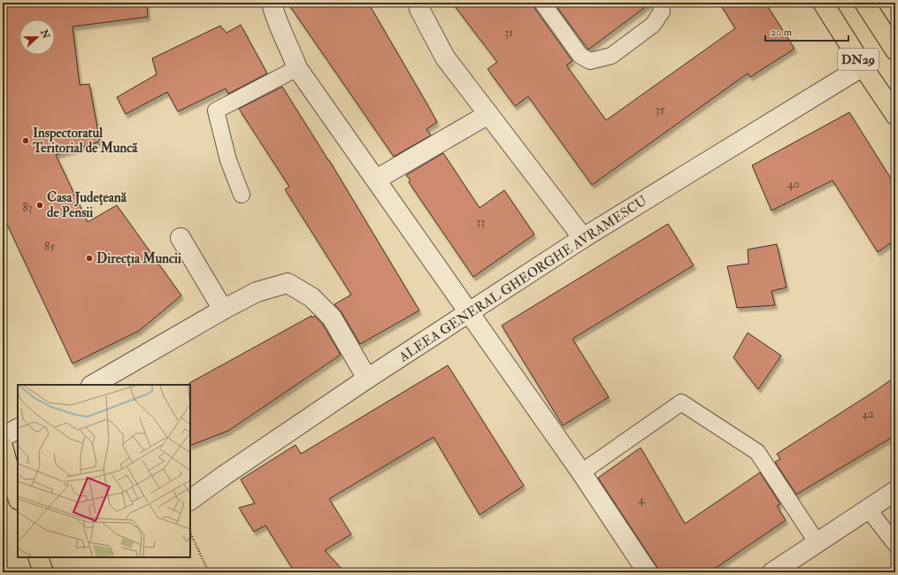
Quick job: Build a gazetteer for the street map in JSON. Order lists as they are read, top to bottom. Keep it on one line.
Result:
{"streets":{"main road":["DN29"],"street":["ALEEA GENERAL GHEORGHE AVRAMESCU"]},"crossings":[["DN29","ALEEA GENERAL GHEORGHE AVRAMESCU"]],"places":["Inspectoratul Teritorial de Muncã","Casa Județeană de Pensii","Direcția Muncii"],"house_numbers":["31","35","40","83","33","85","42","4"],"scale_bar":"20 m","north":"right"}
